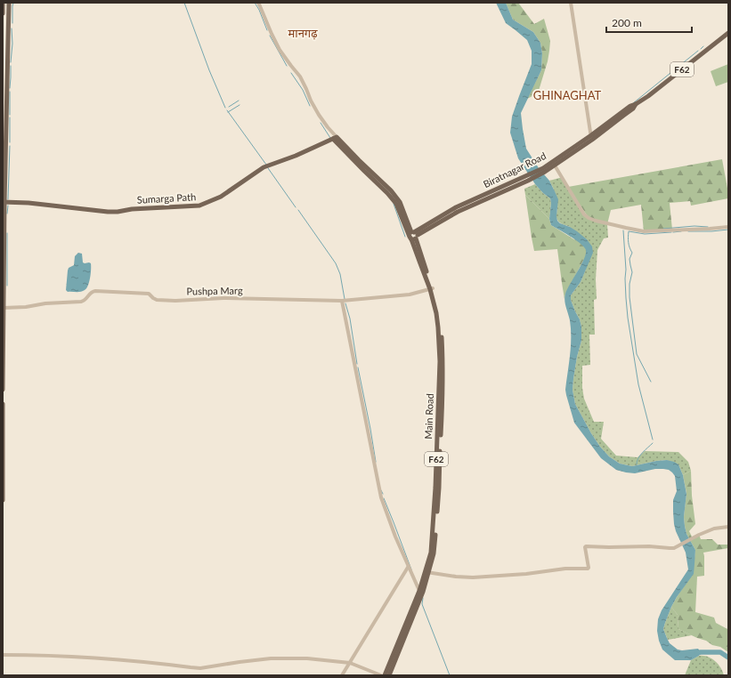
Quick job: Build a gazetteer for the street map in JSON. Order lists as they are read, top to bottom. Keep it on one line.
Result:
{"streets":{"main road":["F62","Biratnagar Road","Sumarga Path","Main Road"],"street":["Pushpa Marg"]},"crossings":[["Biratnagar Road","Main Road"],["Sumarga Path","Main Road"],["Pushpa Marg","Main Road"]],"districts":["मानगढ़","GHINAGHAT"],"scale_bar":"200 m"}
